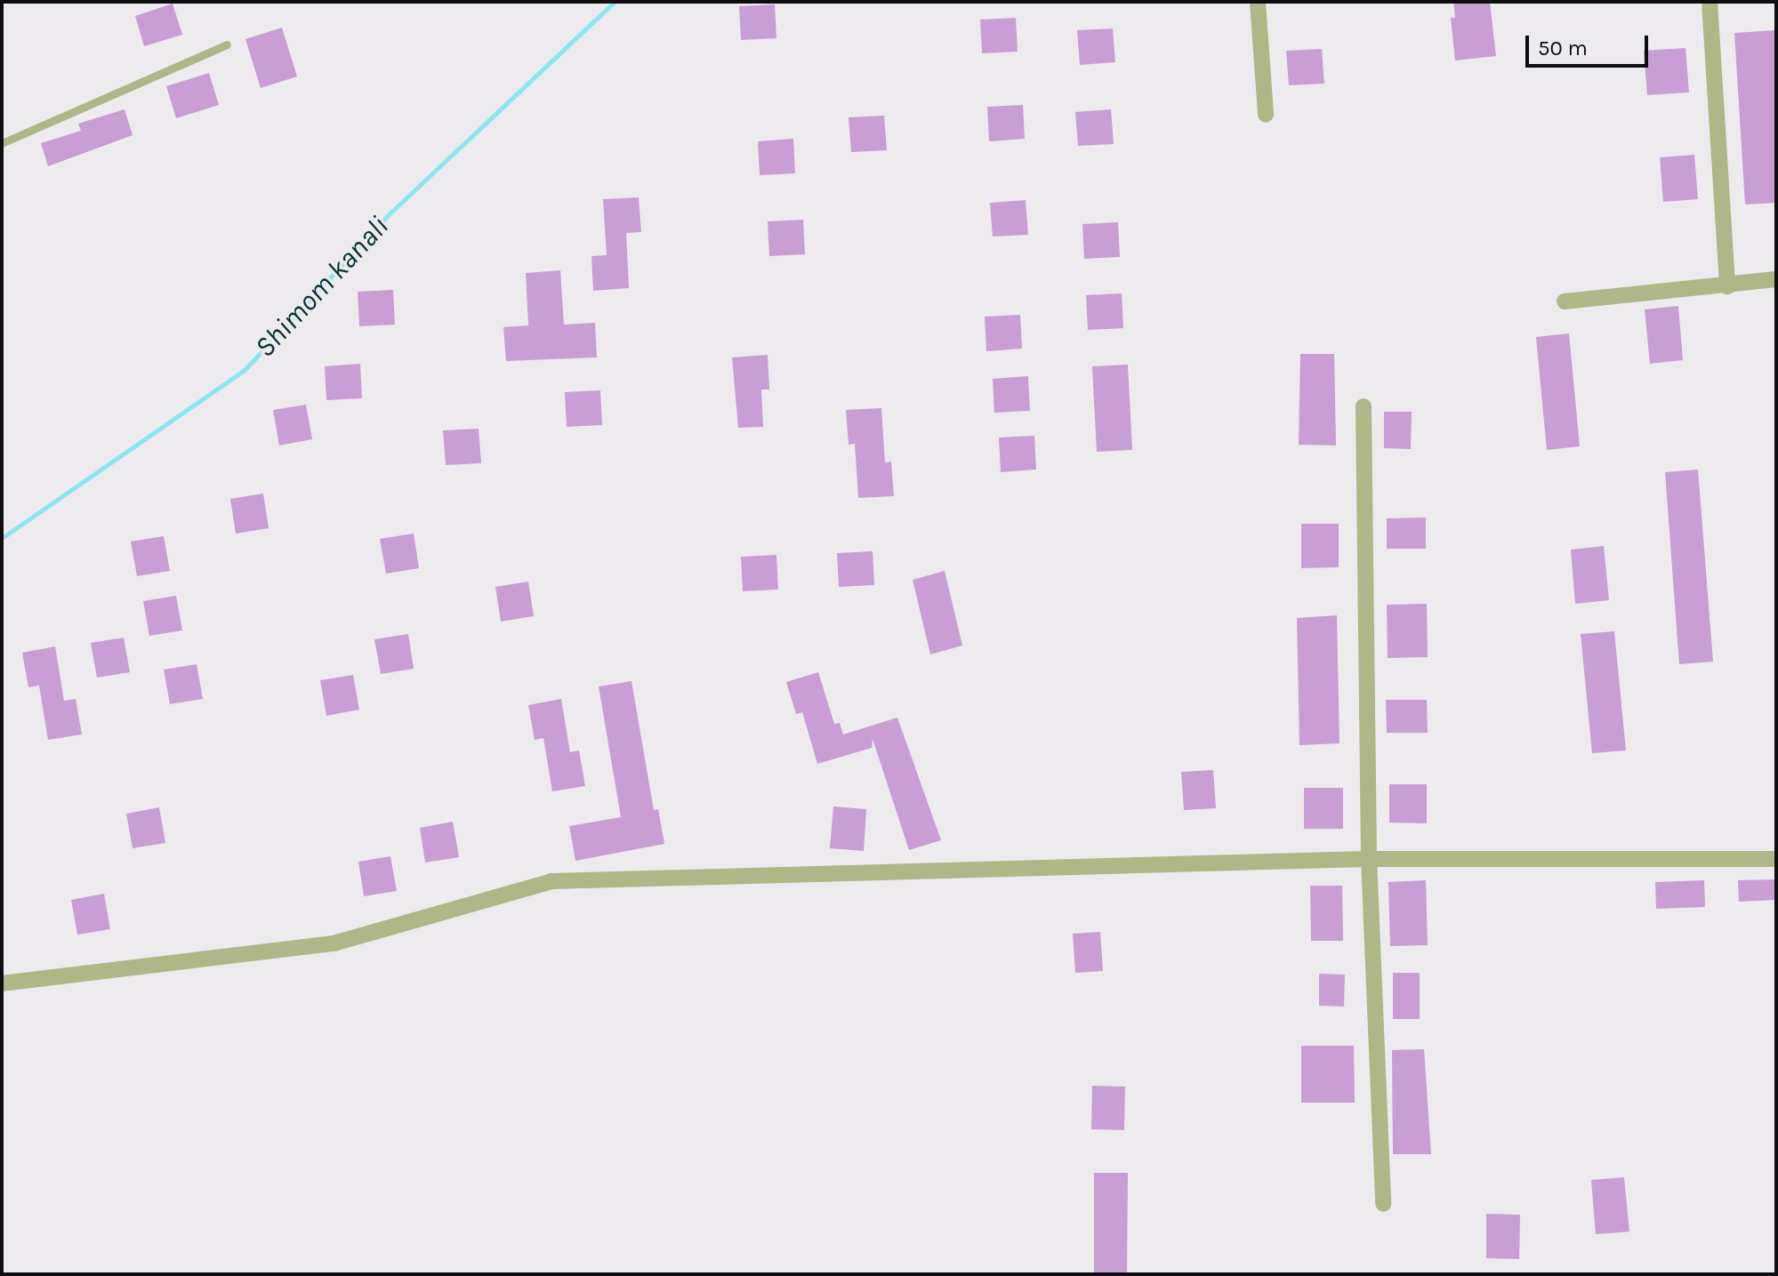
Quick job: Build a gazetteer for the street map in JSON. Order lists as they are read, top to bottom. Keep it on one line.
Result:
{"water":["Shimom kanali"],"scale_bar":"50 m"}
